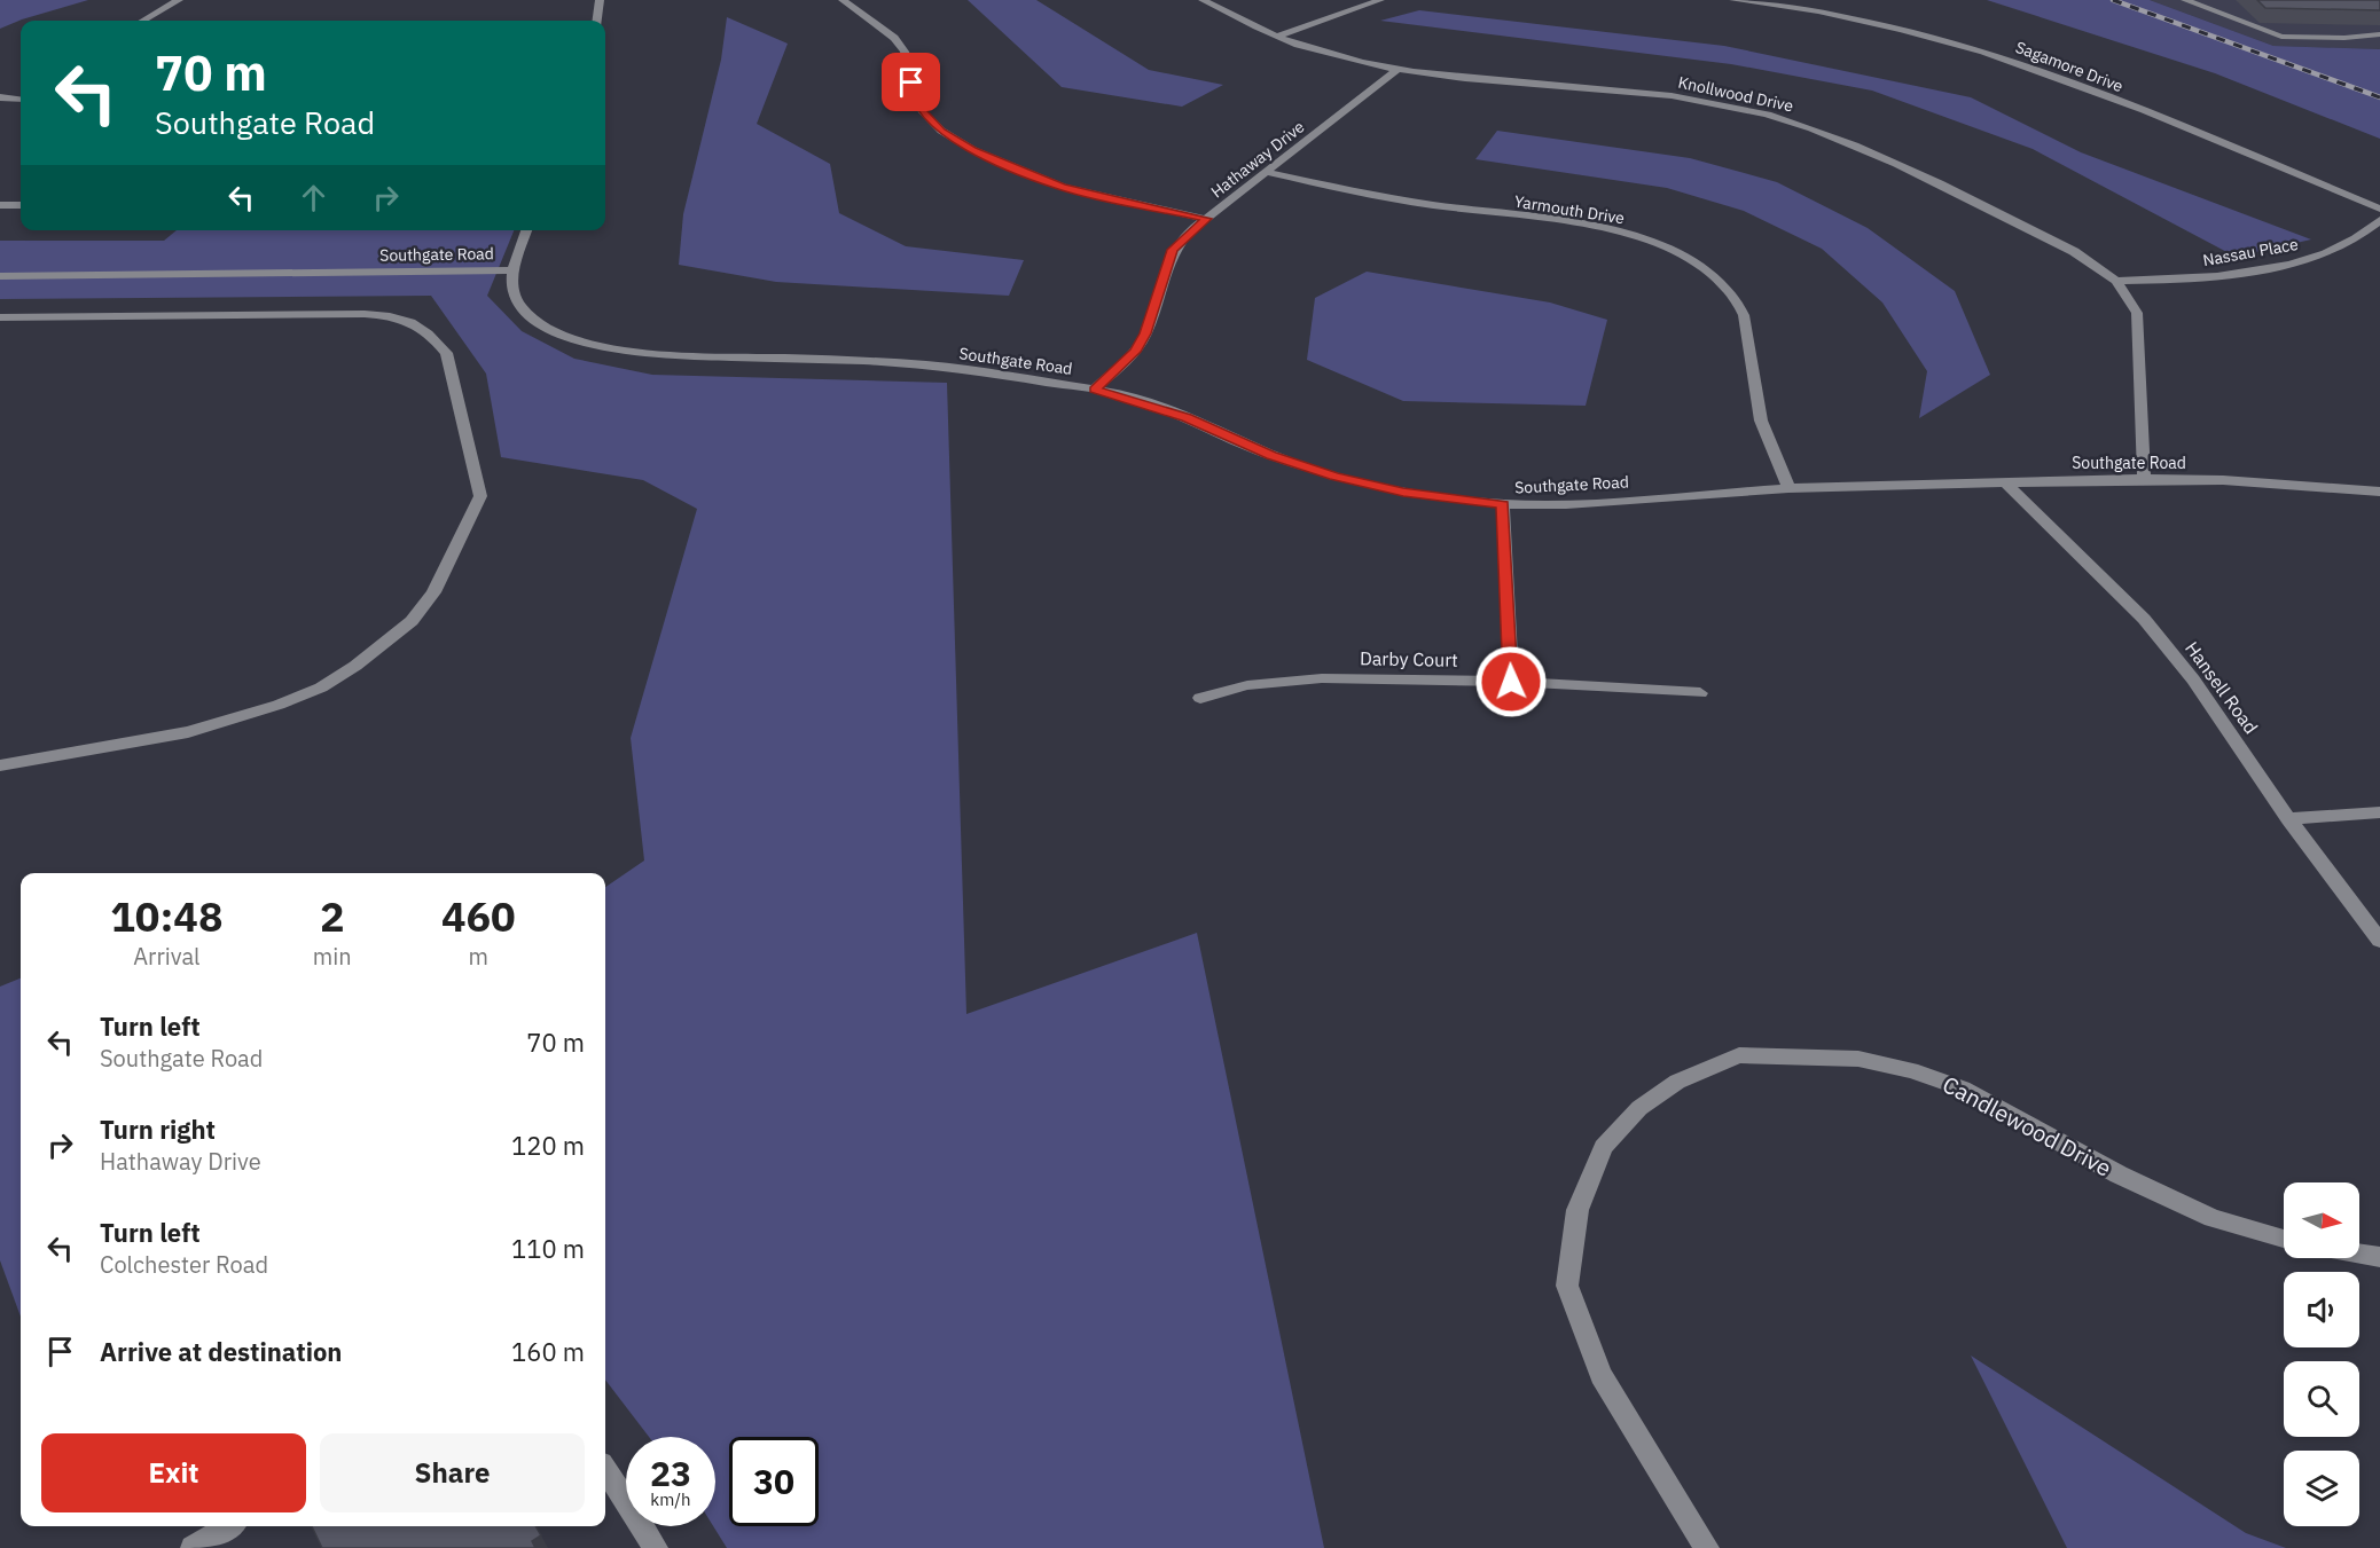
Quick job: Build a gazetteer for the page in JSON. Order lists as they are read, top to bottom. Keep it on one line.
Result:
{"streets":{"street":["Sagamore Drive","Knollwood Drive","Hathaway Drive","Yarmouth Drive","Nassau Place","Southgate Road","Darby Court","Hansell Road","Candlewood Drive"]},"crossings":[["Knollwood Drive","Hathaway Drive"],["Knollwood Drive","Nassau Place"],["Knollwood Drive","Southgate Road"],["Hathaway Drive","Yarmouth Drive"],["Hathaway Drive","Southgate Road"],["Yarmouth Drive","Southgate Road"],["Southgate Road","Hansell Road"]],"north":"right","page":{"turn":["70 m","Southgate Road"],"eta":["10:48","Arrival","2","min","460","m"],"list":[{"name":"Turn left","note":"Southgate Road","value":"70 m"},{"name":"Turn right","note":"Hathaway Drive","value":"120 m"},{"name":"Turn left","note":"Colchester Road","value":"110 m"},{"name":"Arrive at destination","value":"160 m"}],"buttons":["Exit","Share"],"speed":"23 km/h","limit":"30"}}
